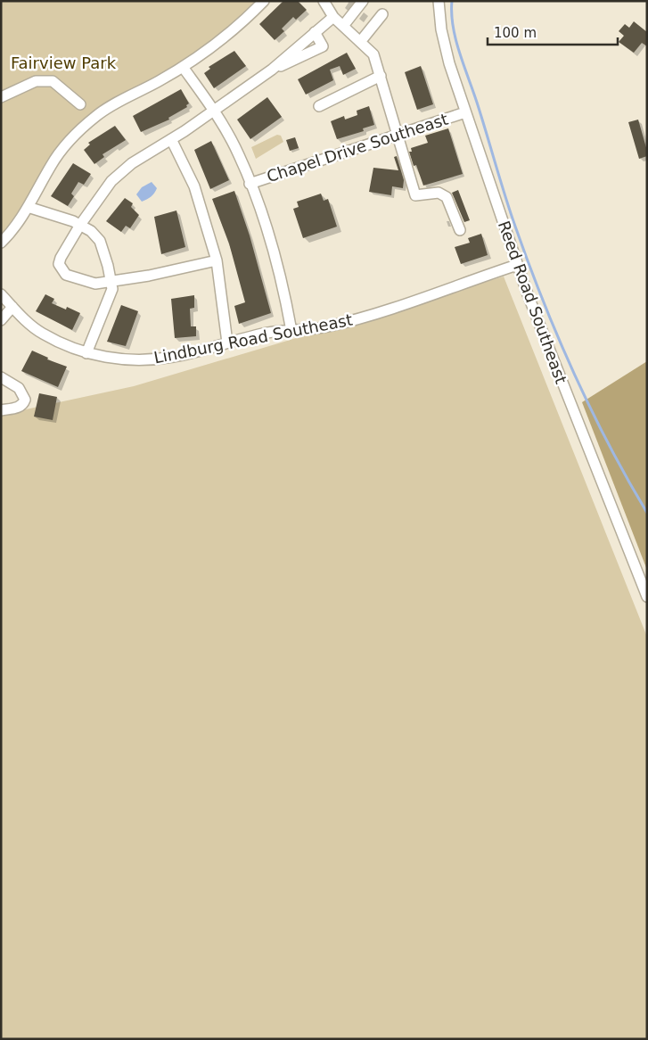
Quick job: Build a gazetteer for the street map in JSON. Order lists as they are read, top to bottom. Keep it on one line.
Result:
{"streets":{"street":["Chapel Drive Southeast","Reed Road Southeast","Lindburg Road Southeast"]},"crossings":[["Chapel Drive Southeast","Reed Road Southeast"],["Reed Road Southeast","Lindburg Road Southeast"]],"parks":["Fairview Park"],"scale_bar":"100 m"}
